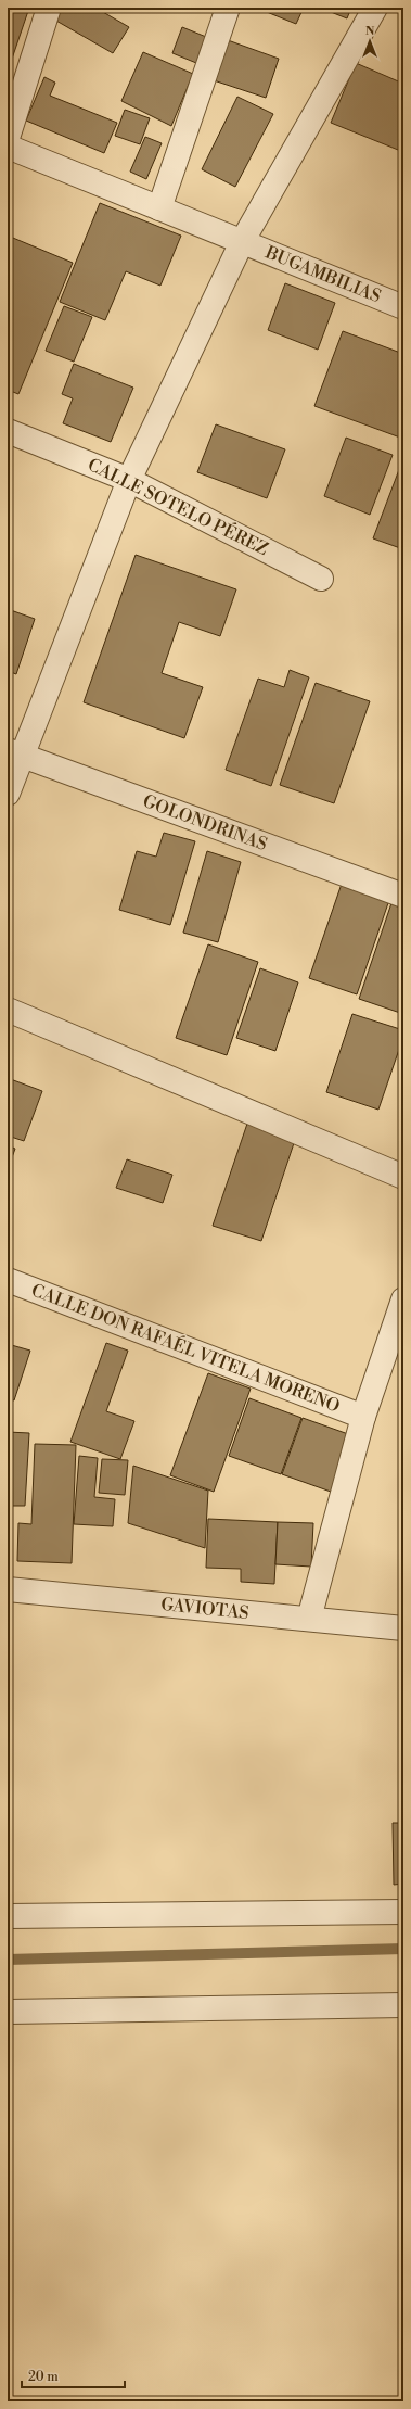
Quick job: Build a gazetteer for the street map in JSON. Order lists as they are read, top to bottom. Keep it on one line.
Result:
{"streets":{"street":["BUGAMBILIAS","CALLE SOTELO PÉREZ","GOLONDRINAS","CALLE DON RAFAÉL VITELA MORENO","GAVIOTAS"]},"scale_bar":"20 m","north":"top"}
